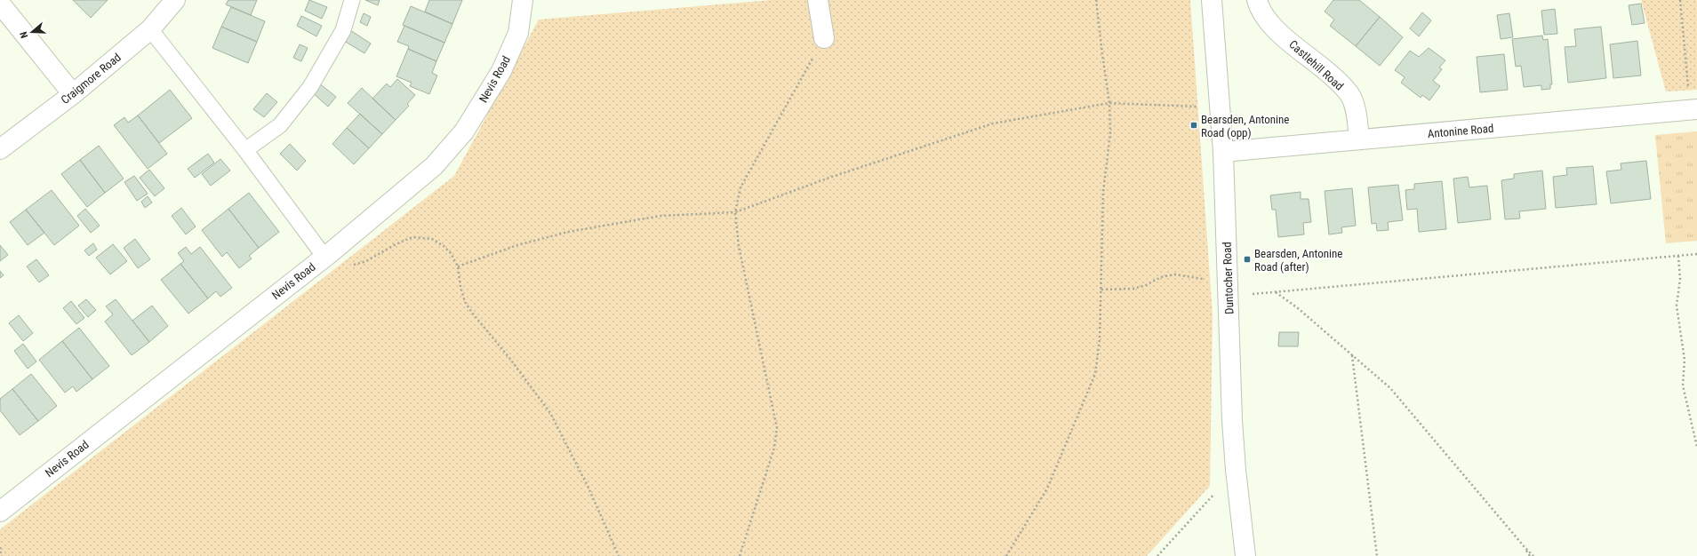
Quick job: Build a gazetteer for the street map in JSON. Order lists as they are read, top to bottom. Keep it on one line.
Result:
{"streets":{"street":["Castlehill Road","Craigmore Road","Nevis Road","Antonine Road","Duntocher Road"]},"crossings":[["Castlehill Road","Antonine Road"],["Antonine Road","Duntocher Road"]],"places":{"transit":["Bearsden, Antonine Road (opp)","Bearsden, Antonine Road (after)"]},"north":"left"}
